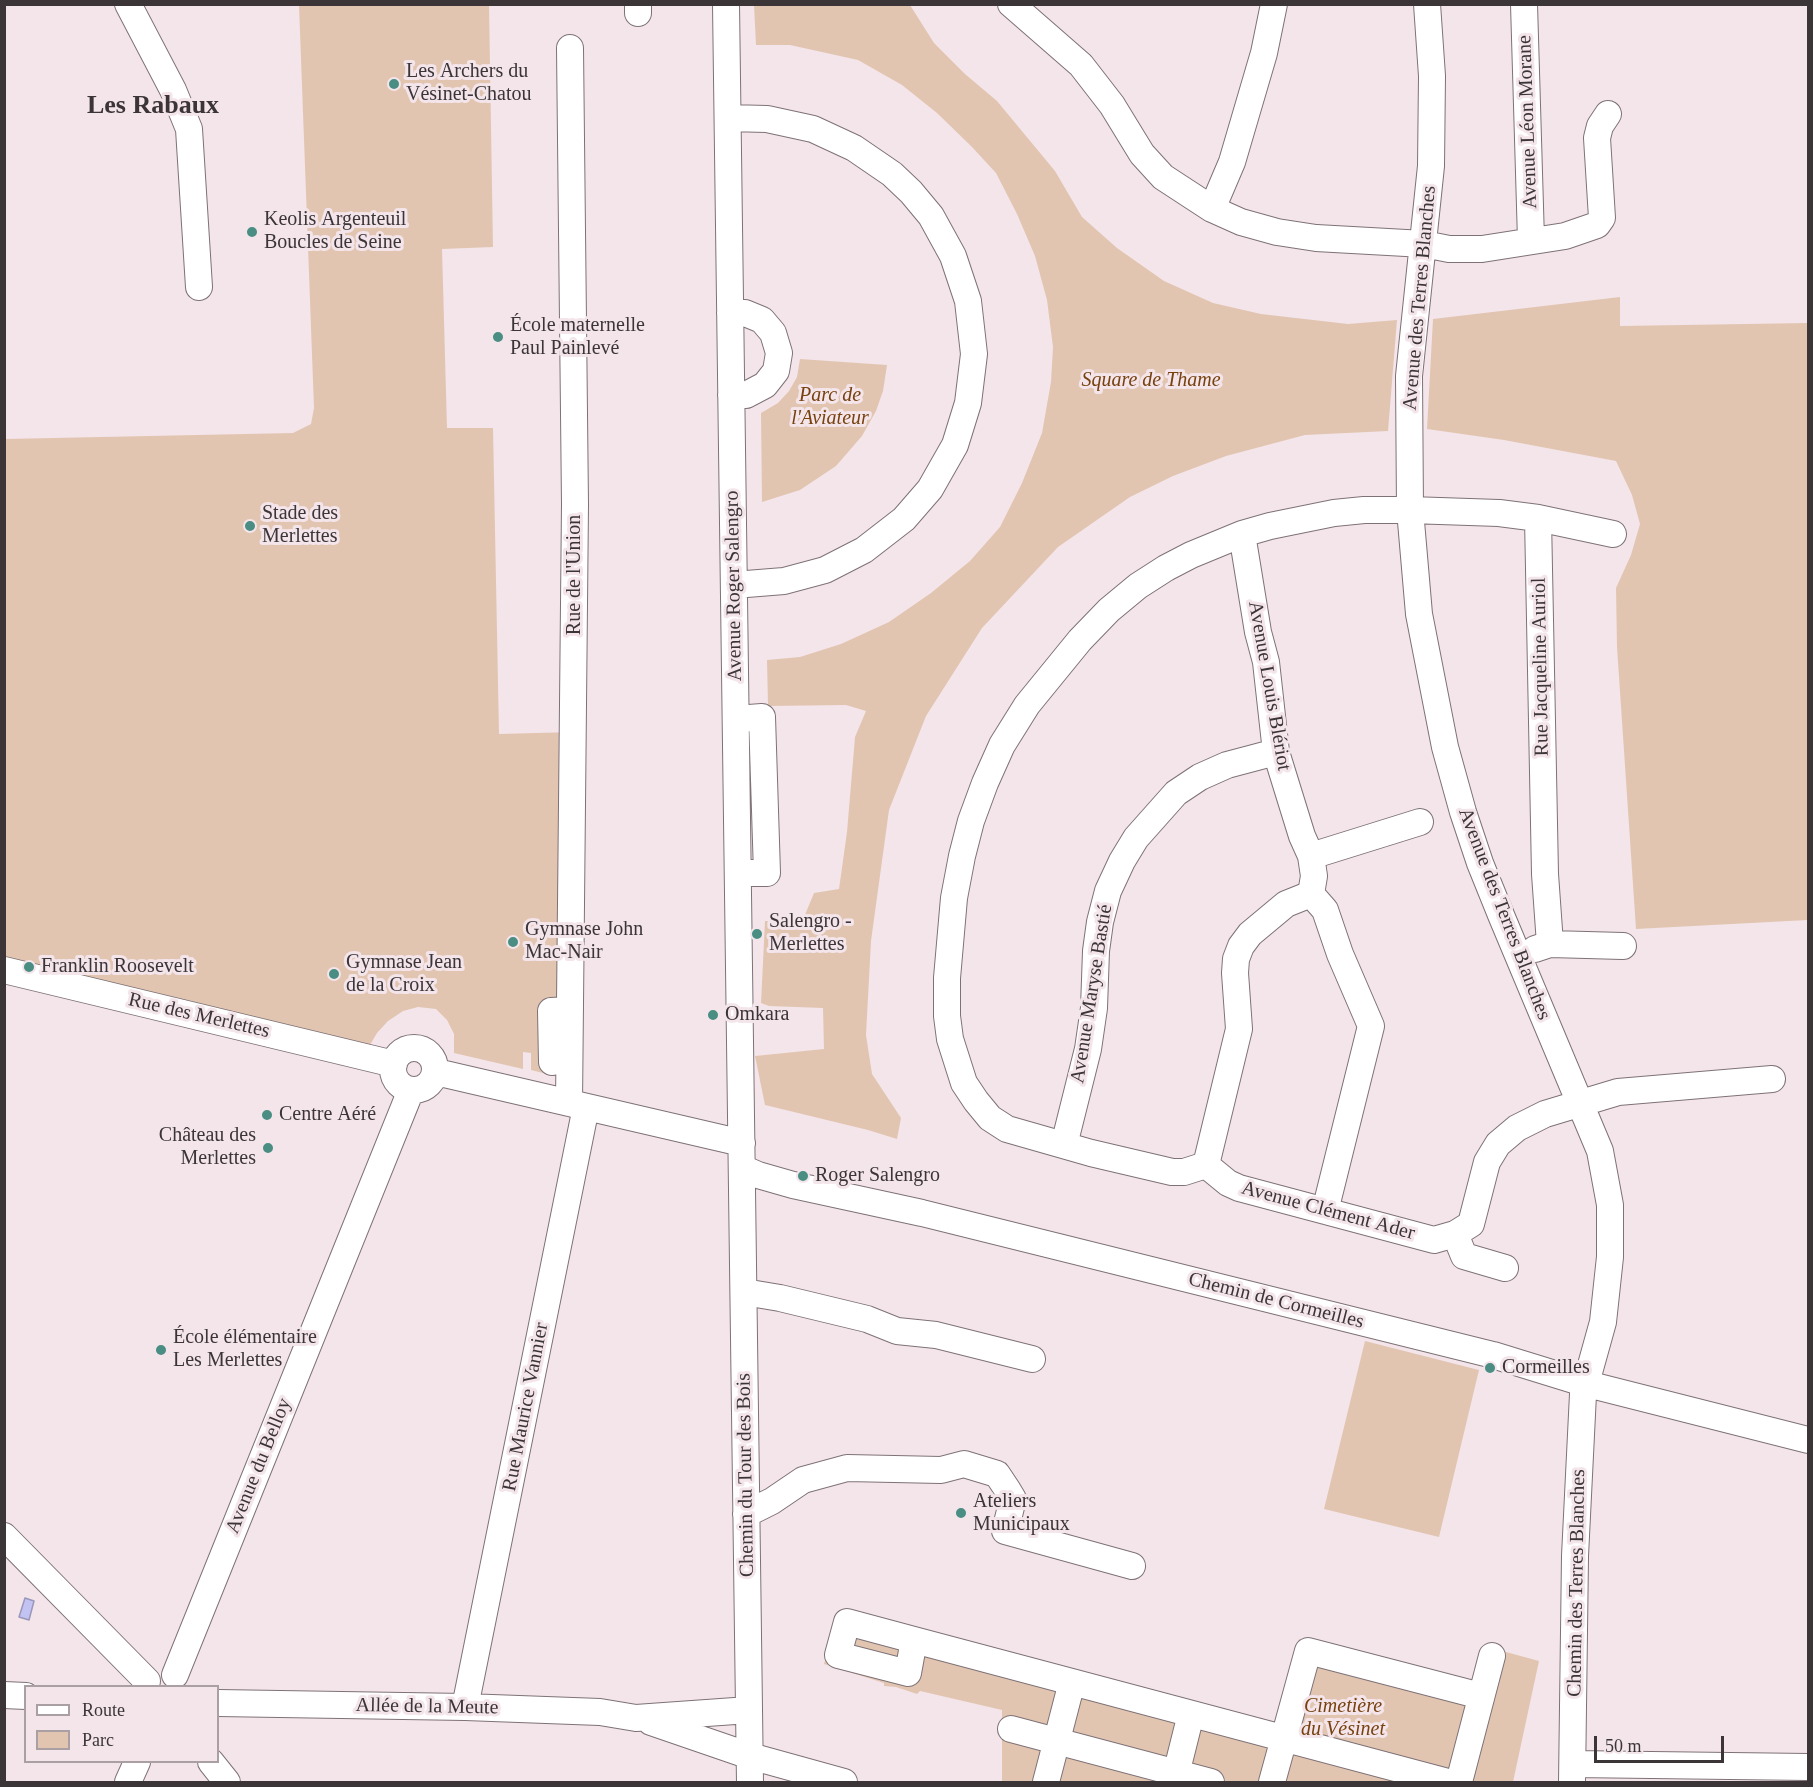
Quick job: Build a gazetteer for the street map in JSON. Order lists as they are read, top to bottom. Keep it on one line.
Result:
{"streets":{"street":["Avenue Léon Morane","Avenue des Terres Blanches","Rue de l'Union","Avenue Roger Salengro","Rue Jacqueline Auriol","Avenue Louis Blériot","Avenue Maryse Bastié","Rue des Merlettes","Avenue Clément Ader","Chemin de Cormeilles","Rue Maurice Vannier","Avenue du Belloy","Chemin du Tour des Bois","Chemin des Terres Blanches","Allée de la Meute"]},"crossings":[["Avenue des Terres Blanches","Chemin de Cormeilles"],["Avenue des Terres Blanches","Chemin des Terres Blanches"],["Rue de l'Union","Rue Maurice Vannier"],["Avenue Roger Salengro","Chemin de Cormeilles"],["Avenue Roger Salengro","Chemin du Tour des Bois"],["Avenue Louis Blériot","Avenue Maryse Bastié"],["Rue des Merlettes","Avenue du Belloy"],["Chemin de Cormeilles","Chemin du Tour des Bois"],["Chemin de Cormeilles","Chemin des Terres Blanches"],["Rue Maurice Vannier","Allée de la Meute"],["Chemin du Tour des Bois","Allée de la Meute"]],"districts":["Les Rabaux"],"parks":["Square de Thame","Parc de l'Aviateur","Cimetière du Vésinet"],"places":["Les Archers du Vésinet-Chatou","Keolis Argenteuil Boucles de Seine","École maternelle Paul Painlevé","Stade des Merlettes","Salengro - Merlettes","Gymnase John Mac-Nair","Franklin Roosevelt","Gymnase Jean de la Croix","Omkara","Centre Aéré","Château des Merlettes","Roger Salengro","École élémentaire Les Merlettes","Cormeilles","Ateliers Municipaux"],"legend":["Route","Parc"],"scale_bar":"50 m"}
